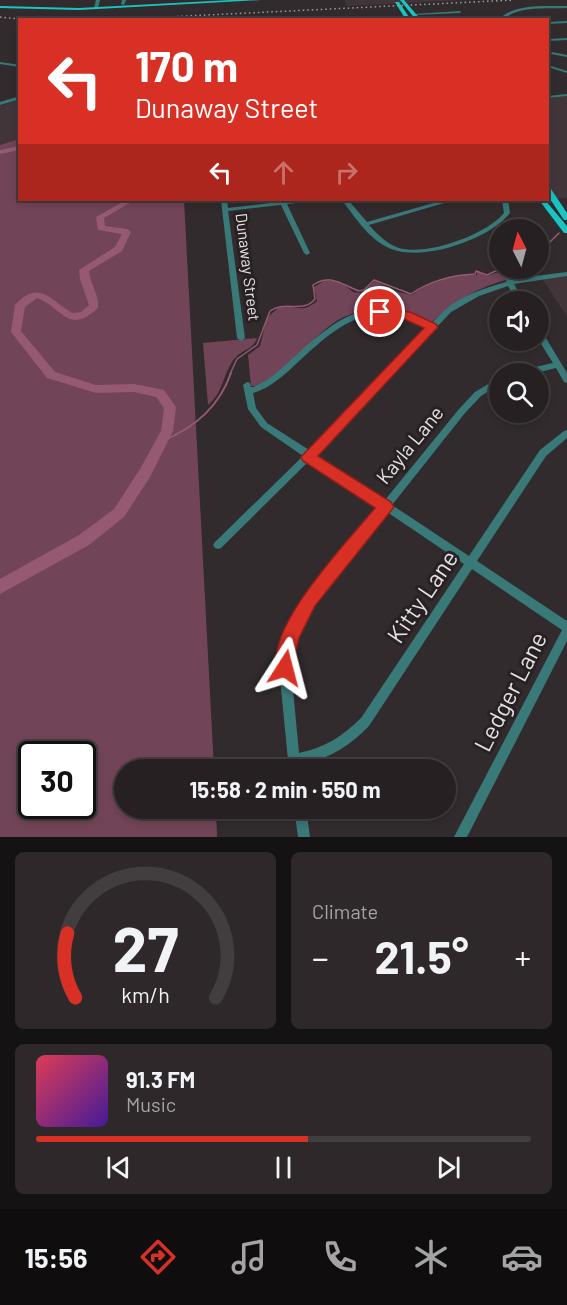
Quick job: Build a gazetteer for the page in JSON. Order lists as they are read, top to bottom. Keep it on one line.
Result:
{"streets":{"street":["Dunaway Street","Kayla Lane","Kitty Lane","Ledger Lane"]},"north":"top","page":{"turn":["170 m","Dunaway Street"],"limit":"30","trip":"15:58 · 2 min · 550 m","tile":"Climate","heat":["−","21.5°","+"],"song":["91.3 FM","Music"],"tabs":"15:56","gauge":["27","km/h"]}}
